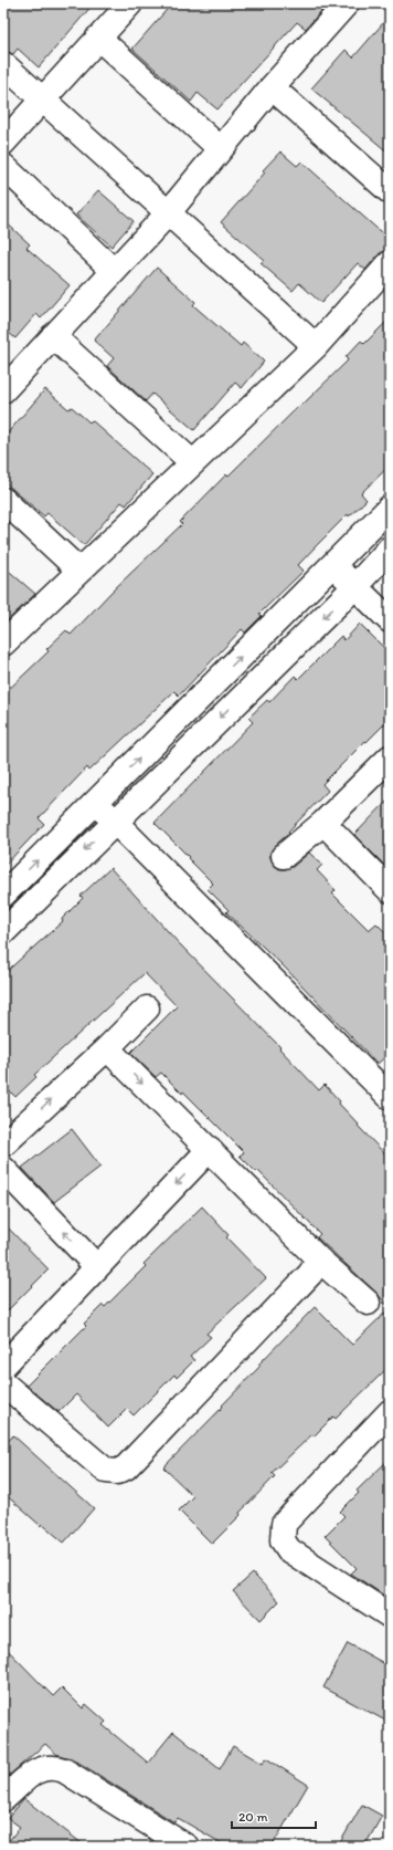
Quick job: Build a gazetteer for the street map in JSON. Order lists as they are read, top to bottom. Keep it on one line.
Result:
{"scale_bar":"20 m"}
